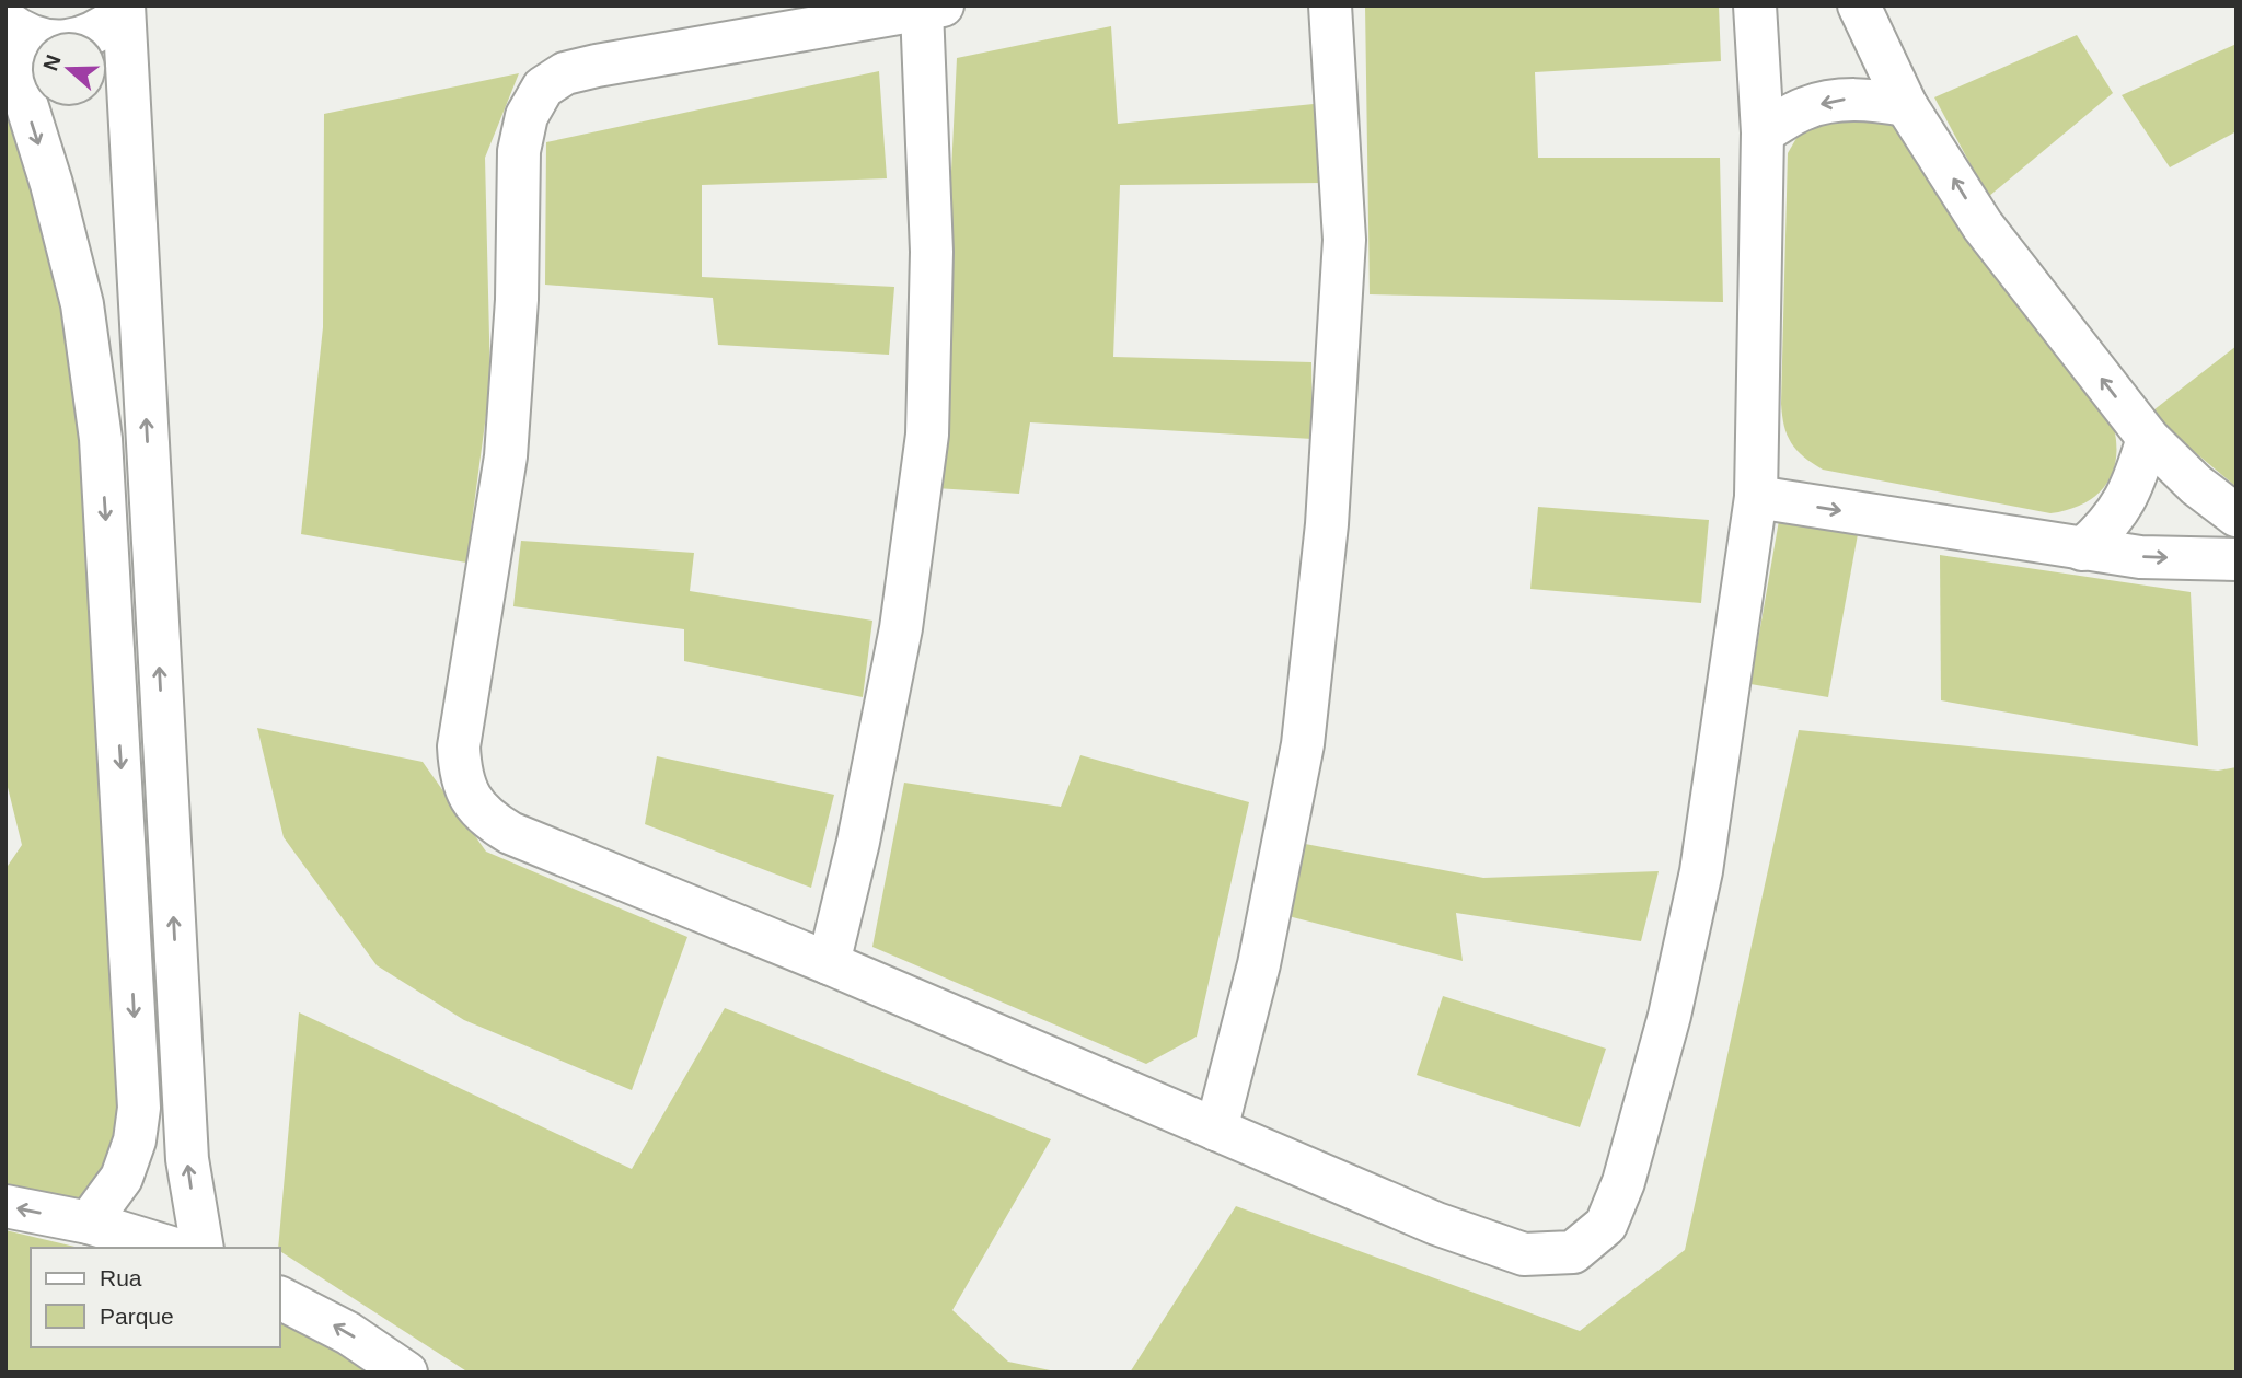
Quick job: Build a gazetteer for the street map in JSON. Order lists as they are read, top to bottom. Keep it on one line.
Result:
{"legend":["Rua","Parque"],"north":"left"}
